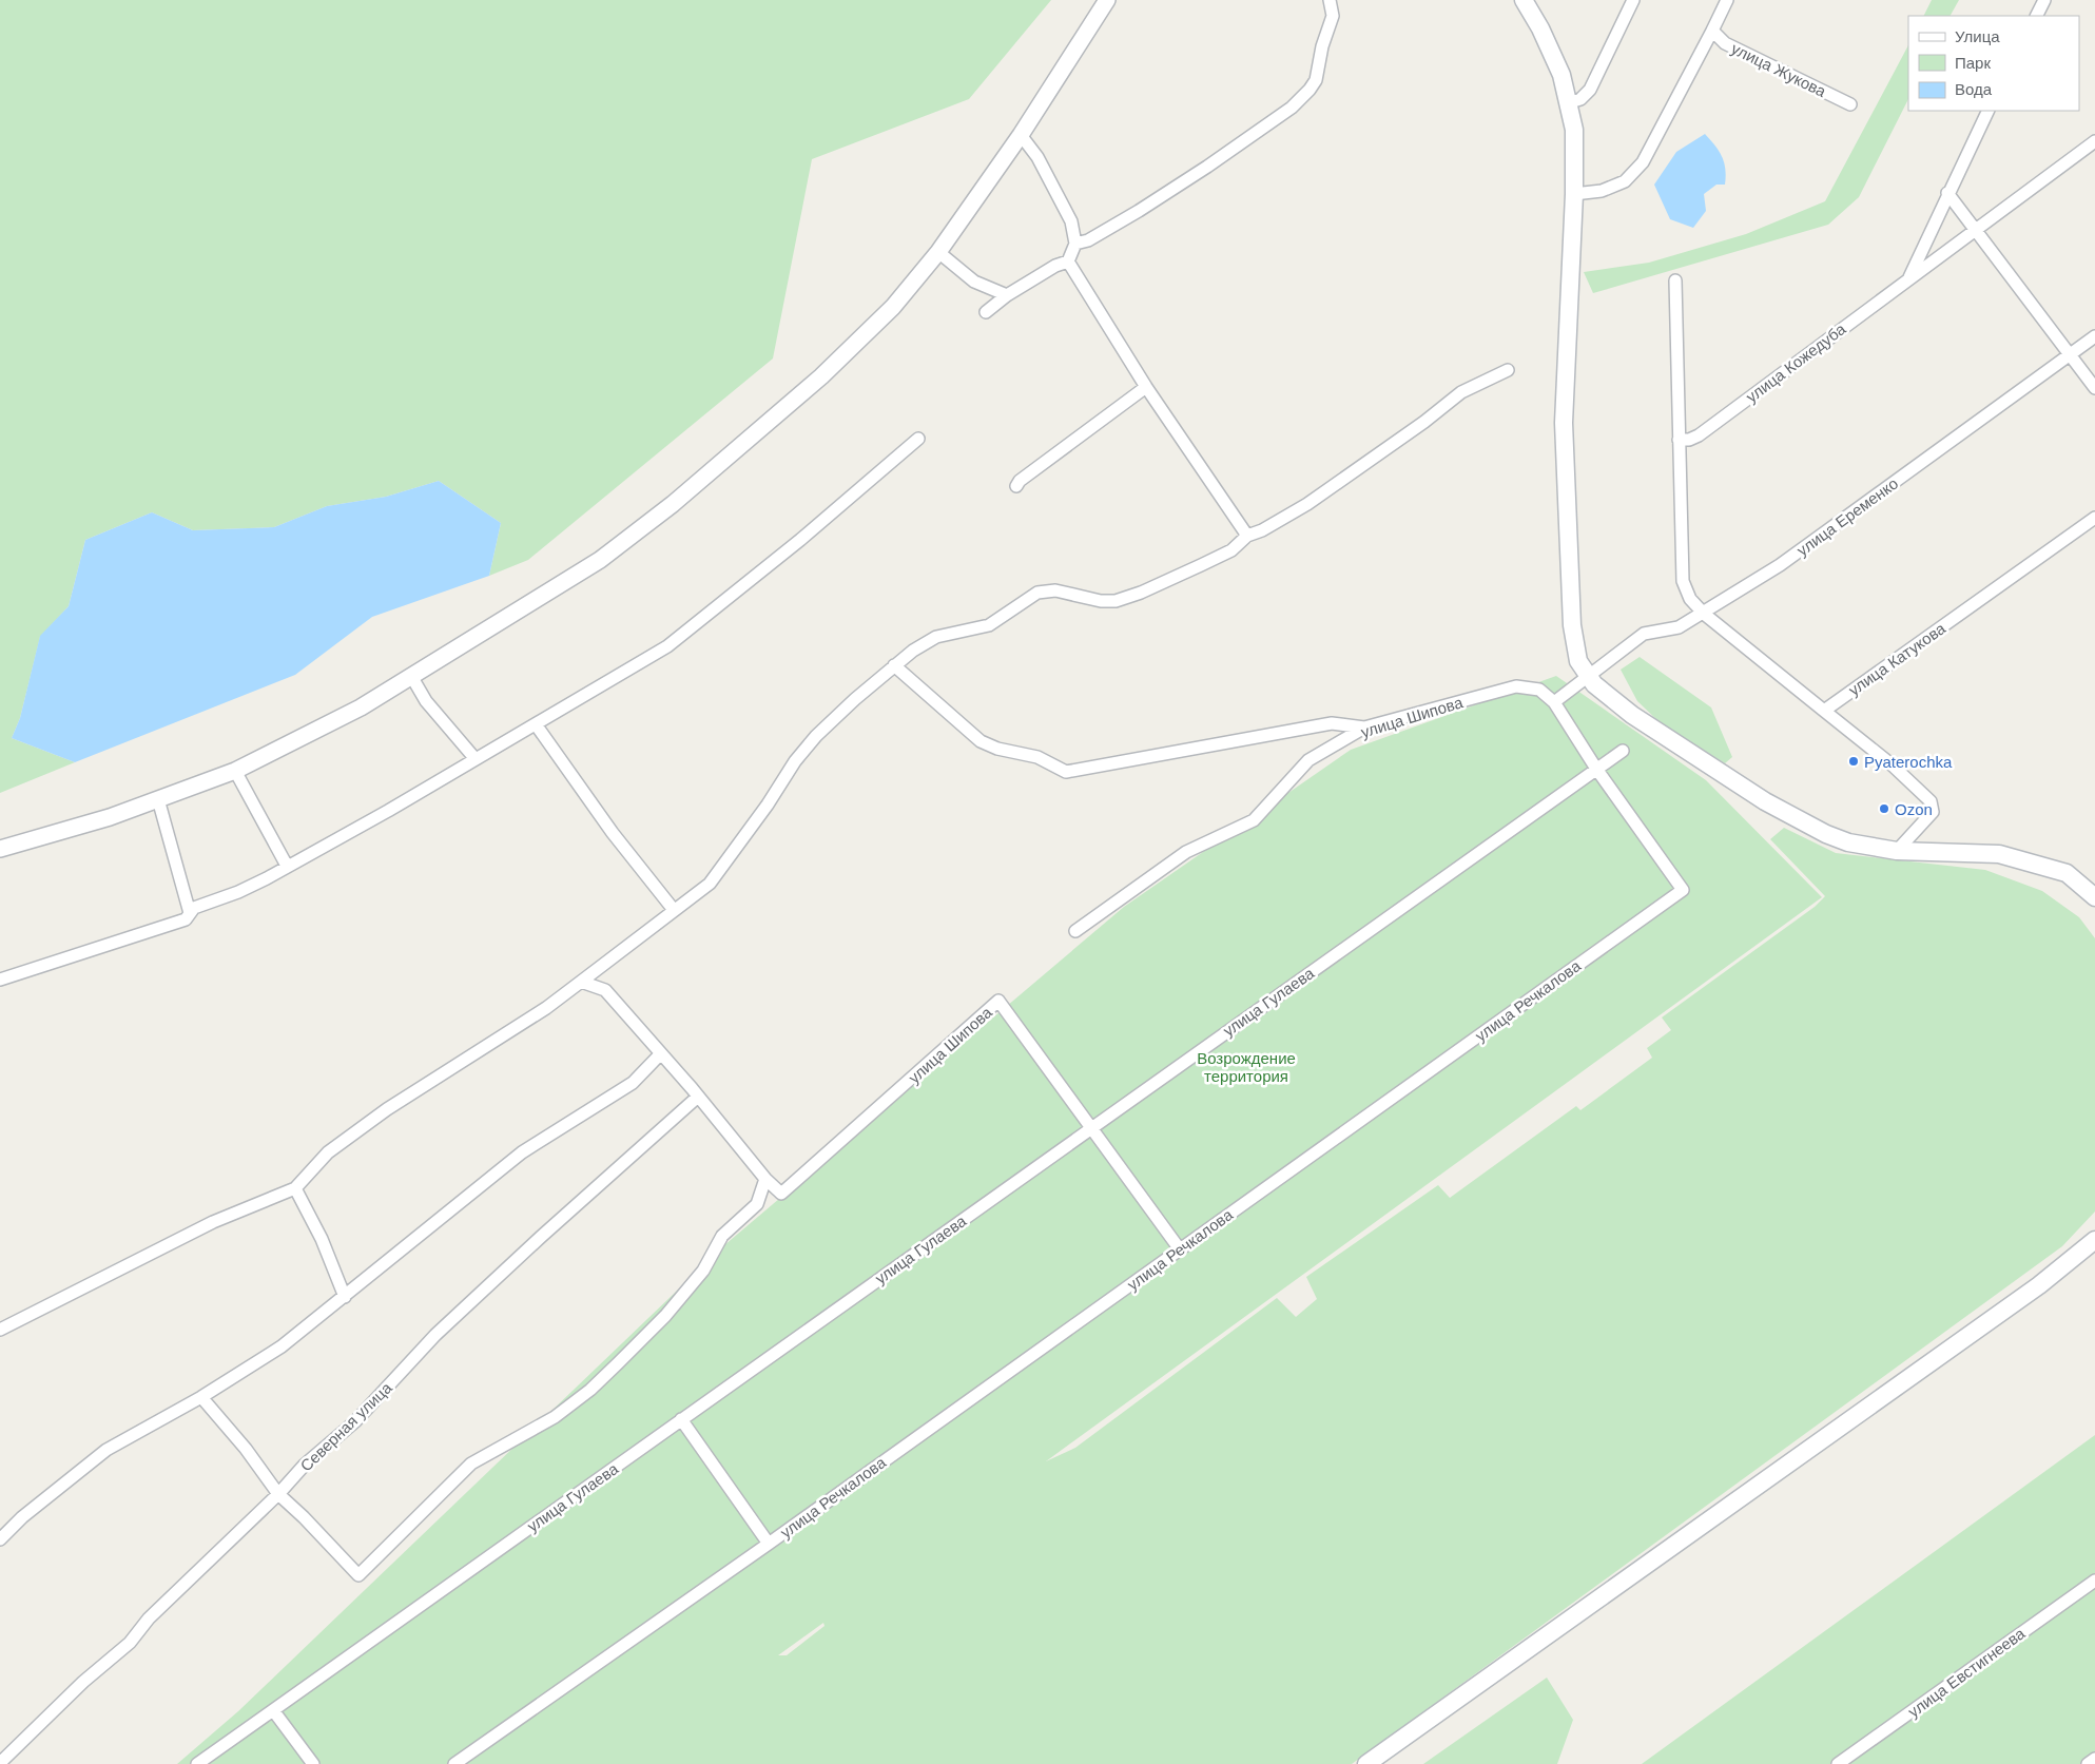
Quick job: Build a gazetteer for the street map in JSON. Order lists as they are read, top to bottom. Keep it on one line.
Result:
{"streets":{"street":["улица Жукова","улица Кожедуба","улица Еременко","улица Катукова","улица Шипова","улица Речкалова","улица Гулаева","Северная улица","улица Евстигнеева"]},"crossings":[["улица Шипова","улица Речкалова"],["улица Шипова","улица Гулаева"],["улица Речкалова","улица Гулаева"]],"parks":["Возрождение территория"],"places":["Pyaterochka","Ozon"],"legend":["Улица","Парк","Вода"]}
